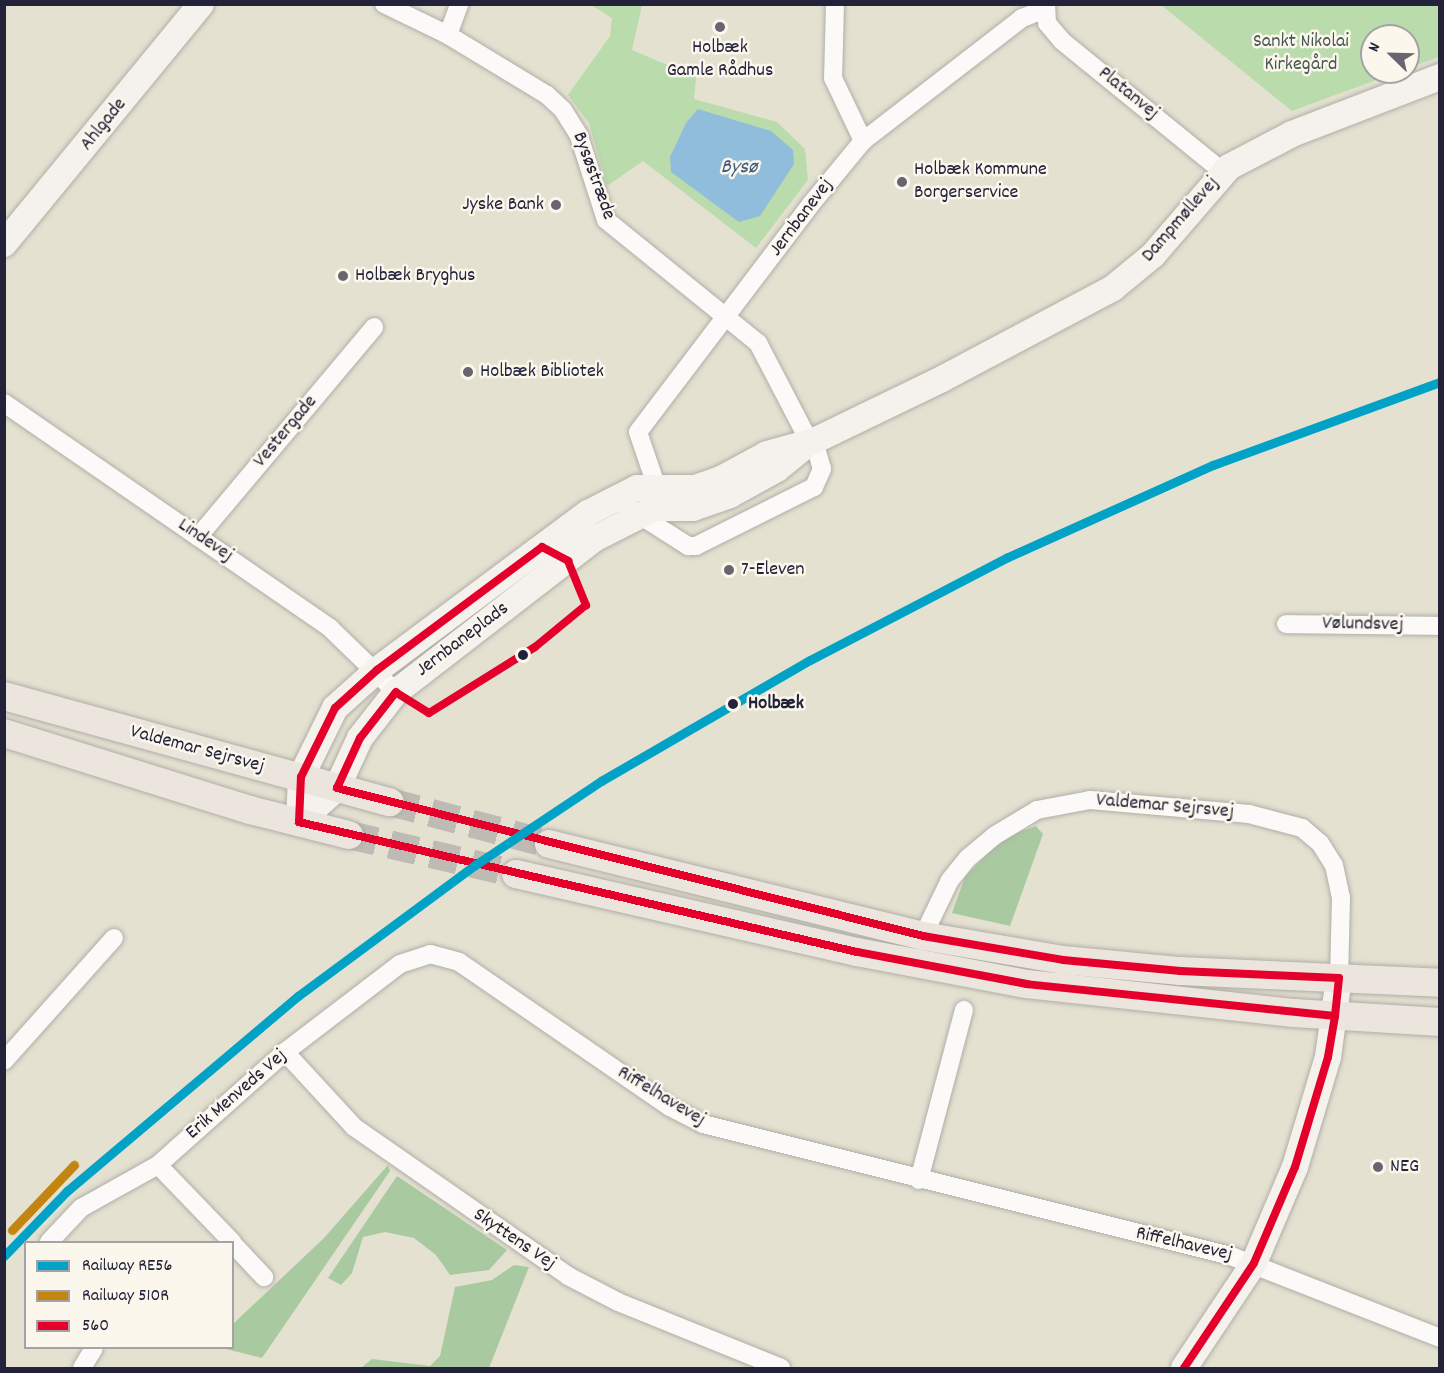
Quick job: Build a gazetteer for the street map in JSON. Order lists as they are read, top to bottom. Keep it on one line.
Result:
{"streets":{"main road":["Valdemar Sejrsvej"],"street":["Platanvej","Ahlgade","Bysøstræde","Jernbanevej","Dampmøllevej","Vestergade","Lindevej","Vølundsvej","Jernbaneplads","Erik Menveds Vej","Riffelhavevej","Skyttens Vej"]},"crossings":[["Platanvej","Jernbanevej"],["Platanvej","Dampmøllevej"],["Bysøstræde","Jernbanevej"],["Bysøstræde","Jernbaneplads"],["Jernbanevej","Jernbaneplads"],["Dampmøllevej","Jernbaneplads"],["Vestergade","Lindevej"],["Lindevej","Jernbaneplads"],["Jernbaneplads","Valdemar Sejrsvej"],["Erik Menveds Vej","Riffelhavevej"],["Erik Menveds Vej","Skyttens Vej"]],"water":["Bysø"],"parks":["Sankt Nikolai Kirkegård"],"places":["Holbæk Gamle Rådhus","Holbæk Kommune Borgerservice","Jyske Bank","Holbæk Bryghus","Holbæk Bibliotek","7-Eleven","Holbæk","NEG"],"lines":["rail line RE56","transit line 560","rail line 510R"],"legend":["Railway RE56","Railway 510R","560"],"north":"top left"}
